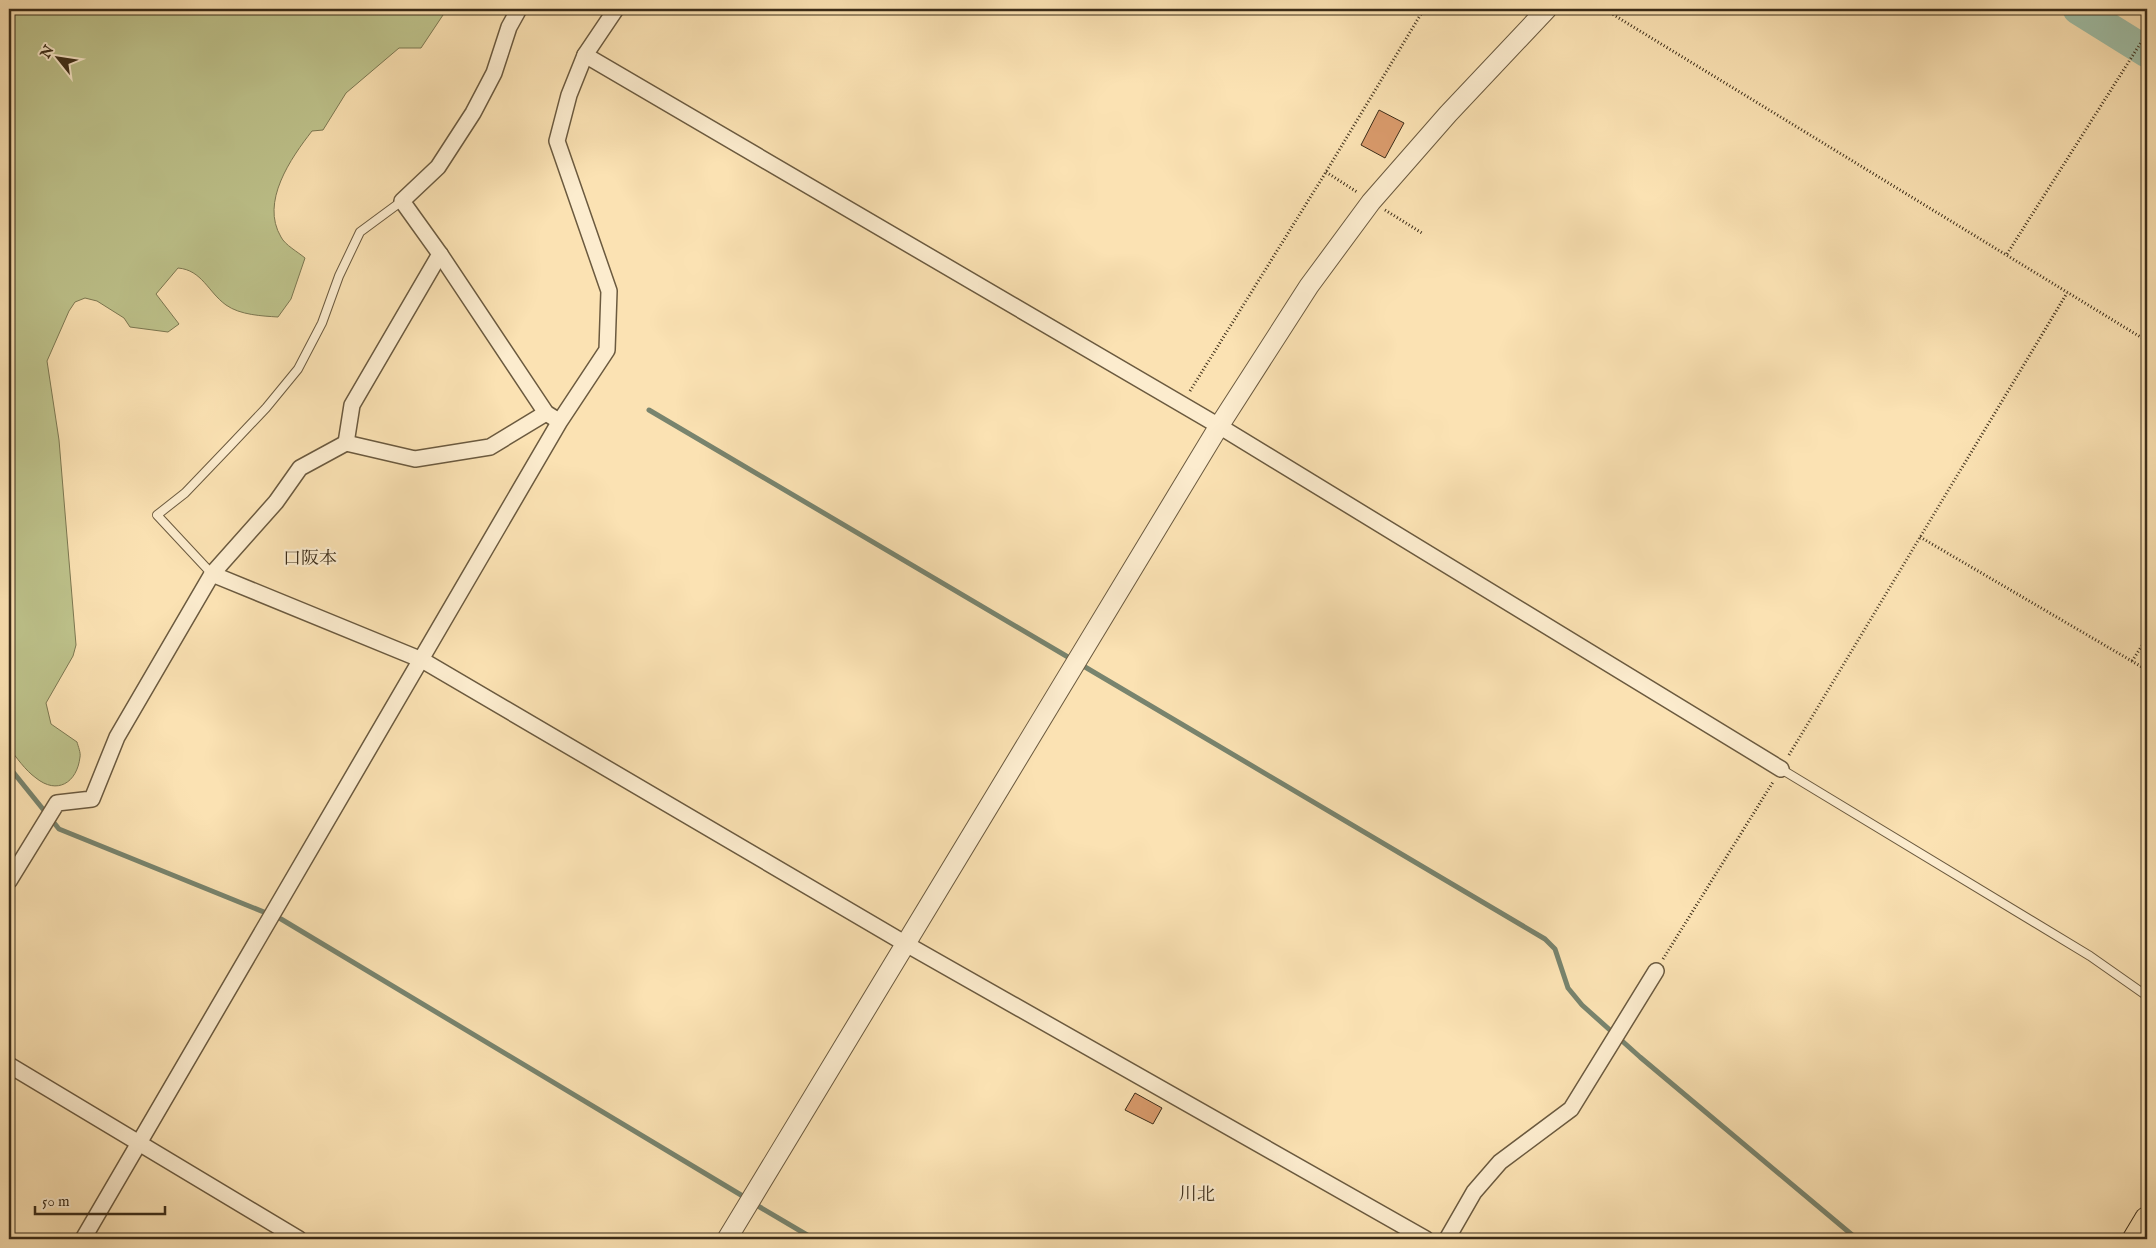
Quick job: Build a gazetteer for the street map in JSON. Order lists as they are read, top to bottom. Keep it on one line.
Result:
{"districts":["口阪本","川北"],"scale_bar":"50 m","north":"top left"}
